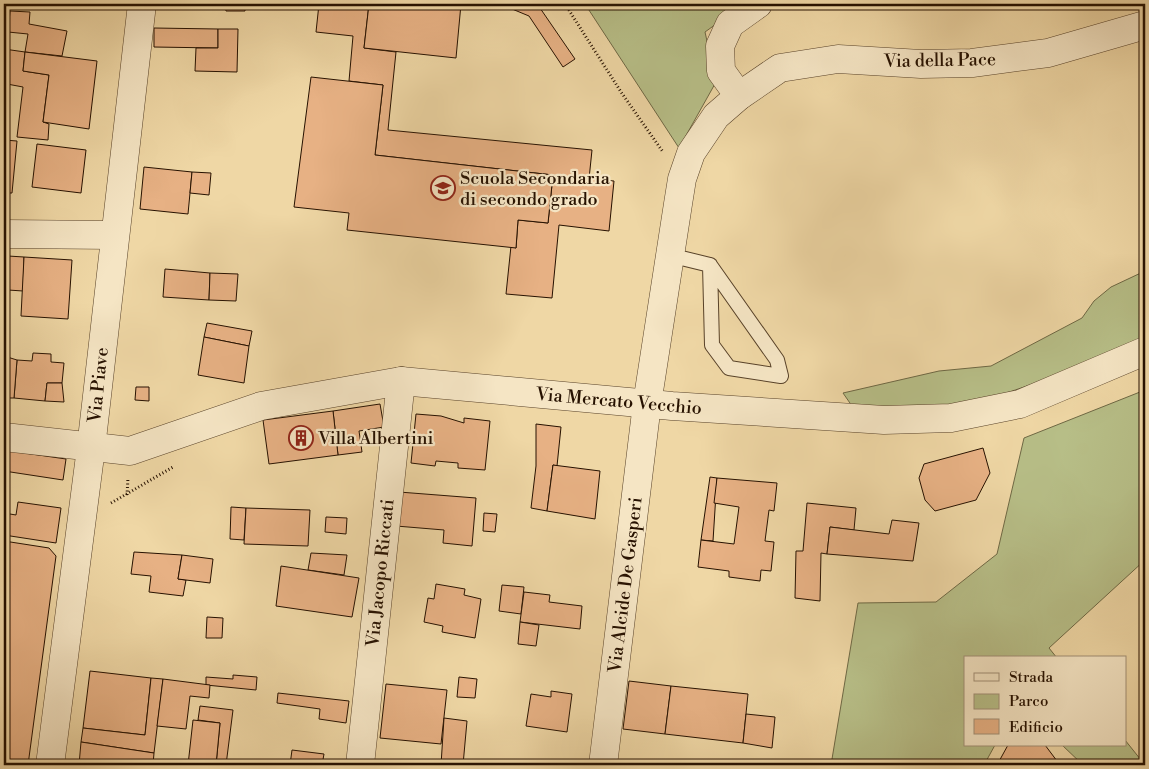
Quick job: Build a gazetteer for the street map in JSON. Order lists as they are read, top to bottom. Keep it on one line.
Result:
{"streets":{"street":["Via della Pace","Via Piave","Via Mercato Vecchio","Via Jacopo Riccati","Via Alcide De Gasperi"]},"crossings":[["Via della Pace","Via Mercato Vecchio"],["Via della Pace","Via Alcide De Gasperi"],["Via Piave","Via Mercato Vecchio"],["Via Mercato Vecchio","Via Jacopo Riccati"],["Via Mercato Vecchio","Via Alcide De Gasperi"]],"places":{"school or university":["Scuola Secondaria di secondo grado"],"building":["Villa Albertini"]},"legend":["Strada","Parco","Edificio"]}
